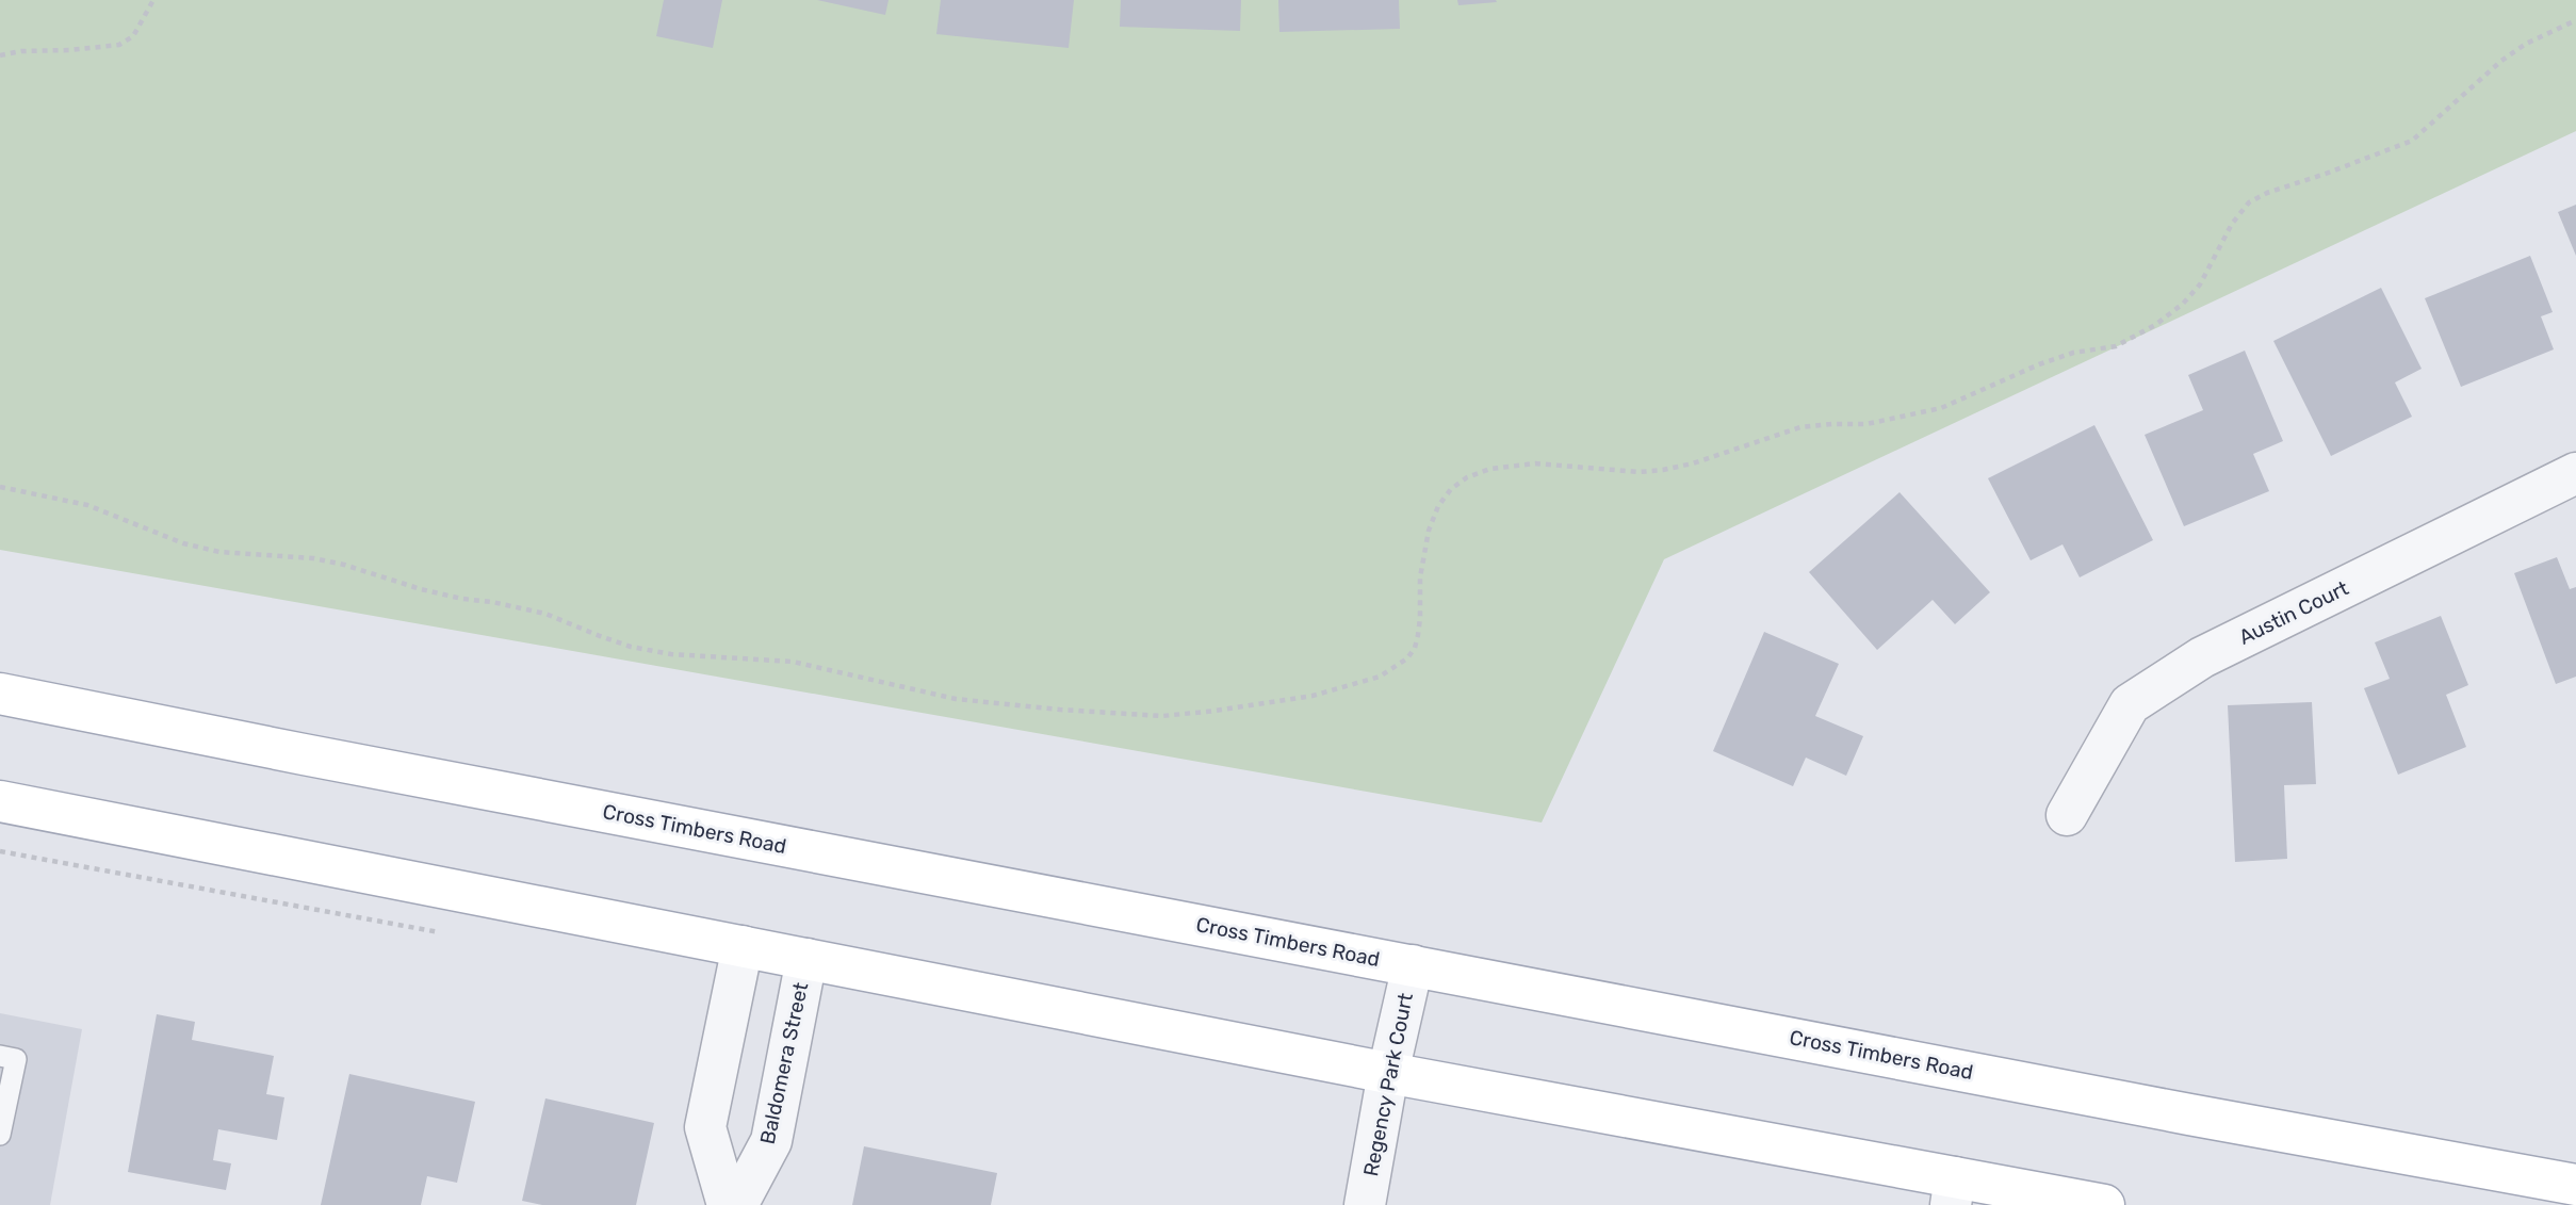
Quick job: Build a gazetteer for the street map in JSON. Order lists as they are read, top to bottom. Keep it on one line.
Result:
{"streets":{"main road":["Cross Timbers Road"],"street":["Austin Court","Baldomera Street","Regency Park Court"]},"crossings":[["Cross Timbers Road","Regency Park Court"]]}
